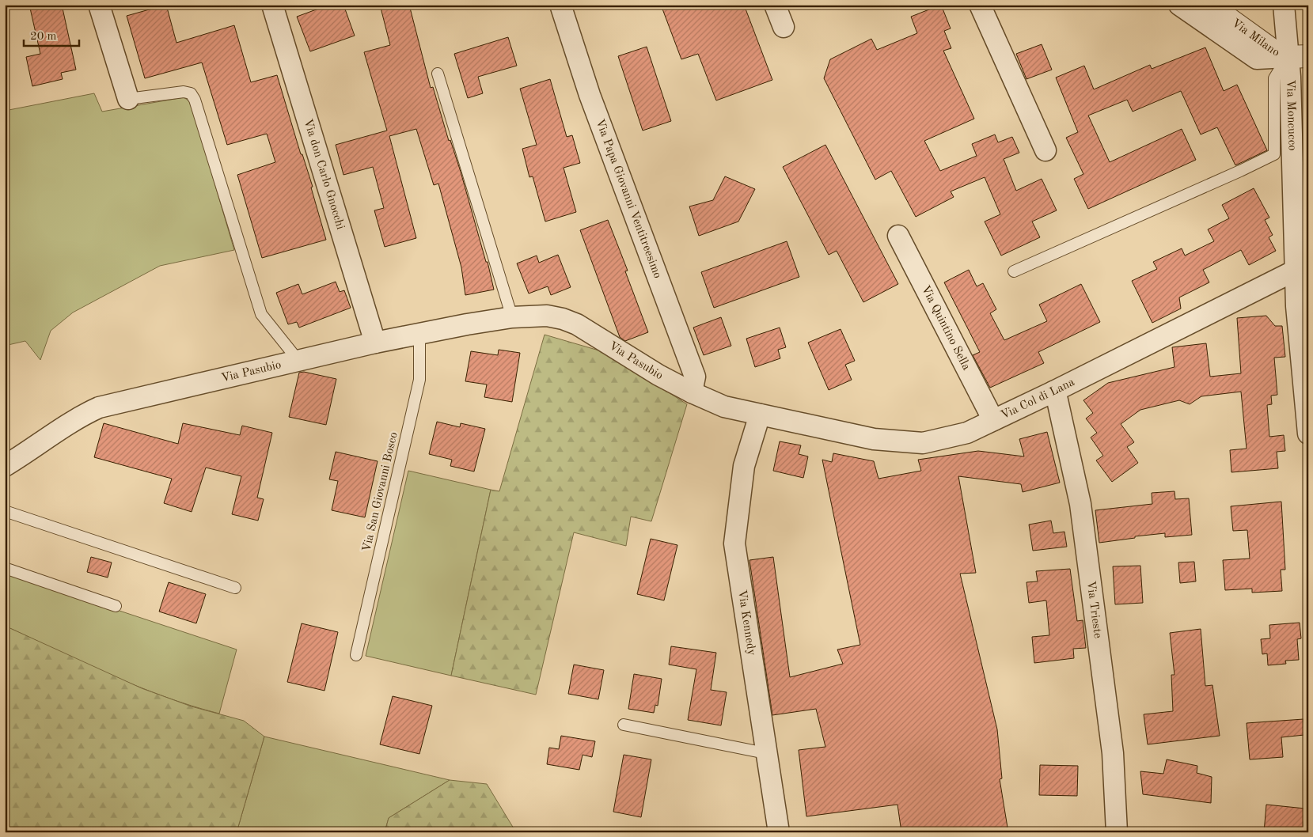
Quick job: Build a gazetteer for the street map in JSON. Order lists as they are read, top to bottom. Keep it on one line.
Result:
{"streets":{"street":["Via Milano","Via Moncucco","Via don Carlo Gnocchi","Via Papa Giovanni Ventitreesimo","Via Quintino Sella","Via Pasubio","Via Col di Lana","Via Trieste","Via Kennedy"],"lane":["Via San Giovanni Bosco"]},"crossings":[["Via Milano","Via Moncucco"],["Via Moncucco","Via Col di Lana"],["Via don Carlo Gnocchi","Via Pasubio"],["Via Papa Giovanni Ventitreesimo","Via Pasubio"],["Via Quintino Sella","Via Col di Lana"],["Via Pasubio","Via Col di Lana"],["Via Pasubio","Via San Giovanni Bosco"],["Via Pasubio","Via Kennedy"],["Via Col di Lana","Via Trieste"],["Via Col di Lana","Via Kennedy"]],"scale_bar":"20 m"}
